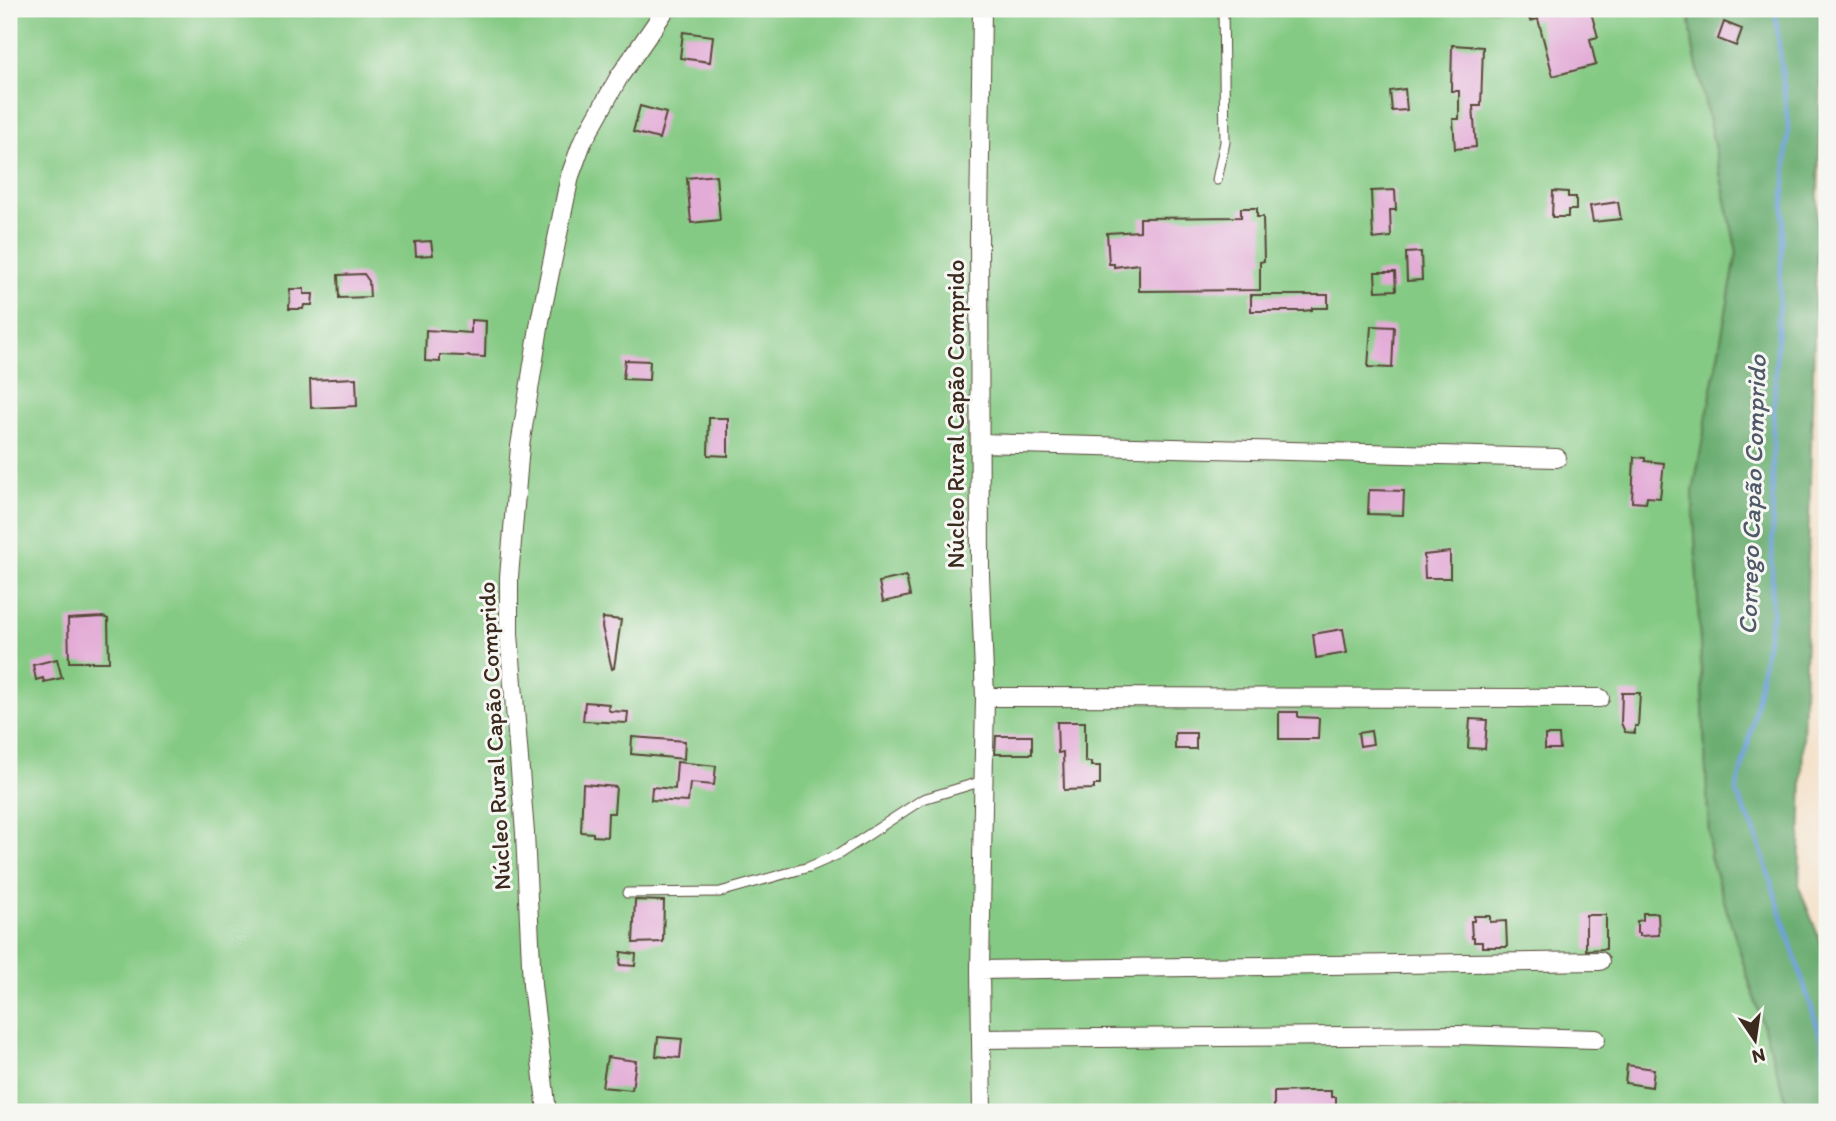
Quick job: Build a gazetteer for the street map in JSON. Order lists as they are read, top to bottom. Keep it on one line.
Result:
{"streets":{"street":["Núcleo Rural Capão Comprido"]},"water":["Corrego Capão Comprido"],"north":"bottom"}
